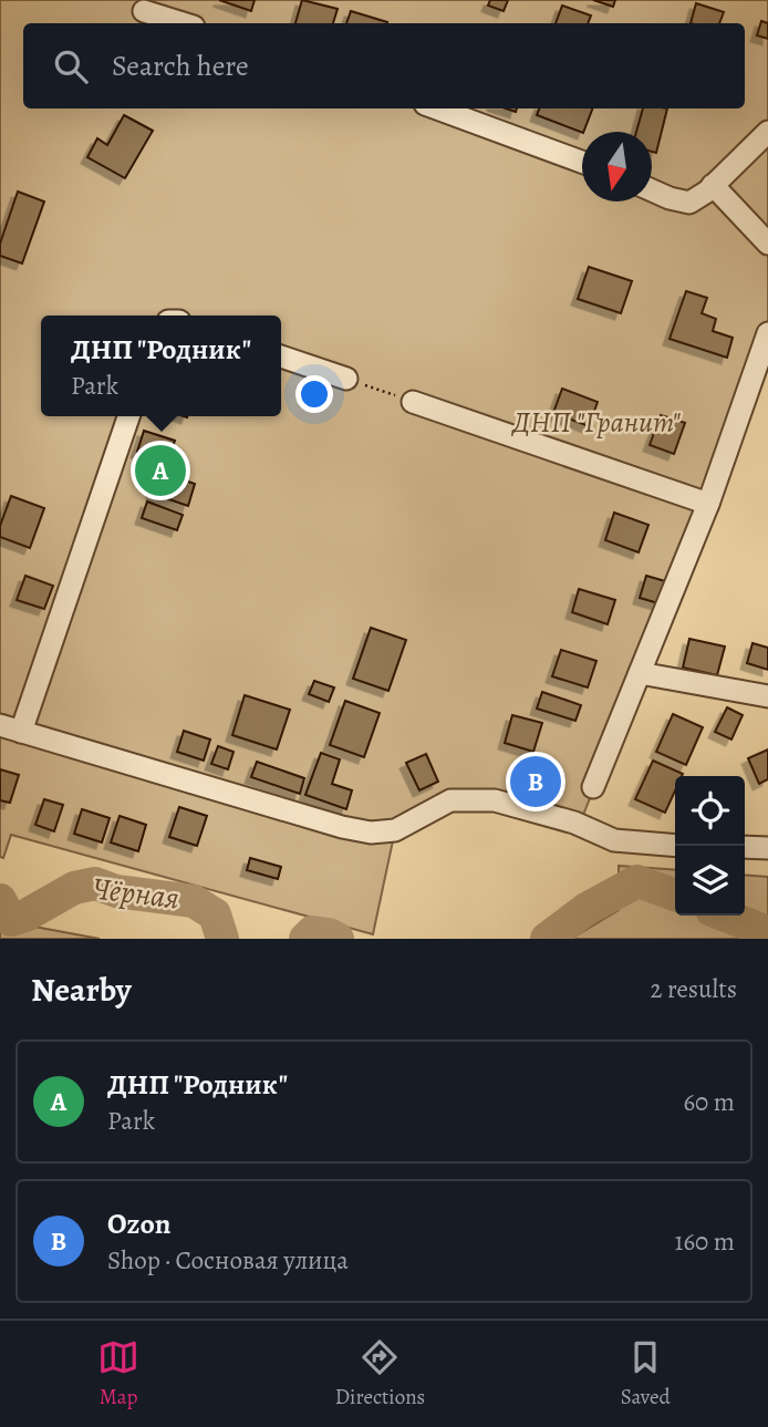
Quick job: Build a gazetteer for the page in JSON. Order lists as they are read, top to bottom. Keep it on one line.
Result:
{"water":["Чёрная"],"parks":["ДНП \"Гранит\""],"north":"bottom","page":{"search":"Search here","popup":["ДНП \"Родник\"","Park"],"pins":["A","B"],"heading":["Nearby","2 results"],"list":[{"mark":"A","name":"ДНП \"Родник\"","note":"Park","value":"60 m"},{"mark":"B","name":"Ozon","note":"Shop · Сосновая улица","value":"160 m"}],"nav":["Map","Directions","Saved"]}}
